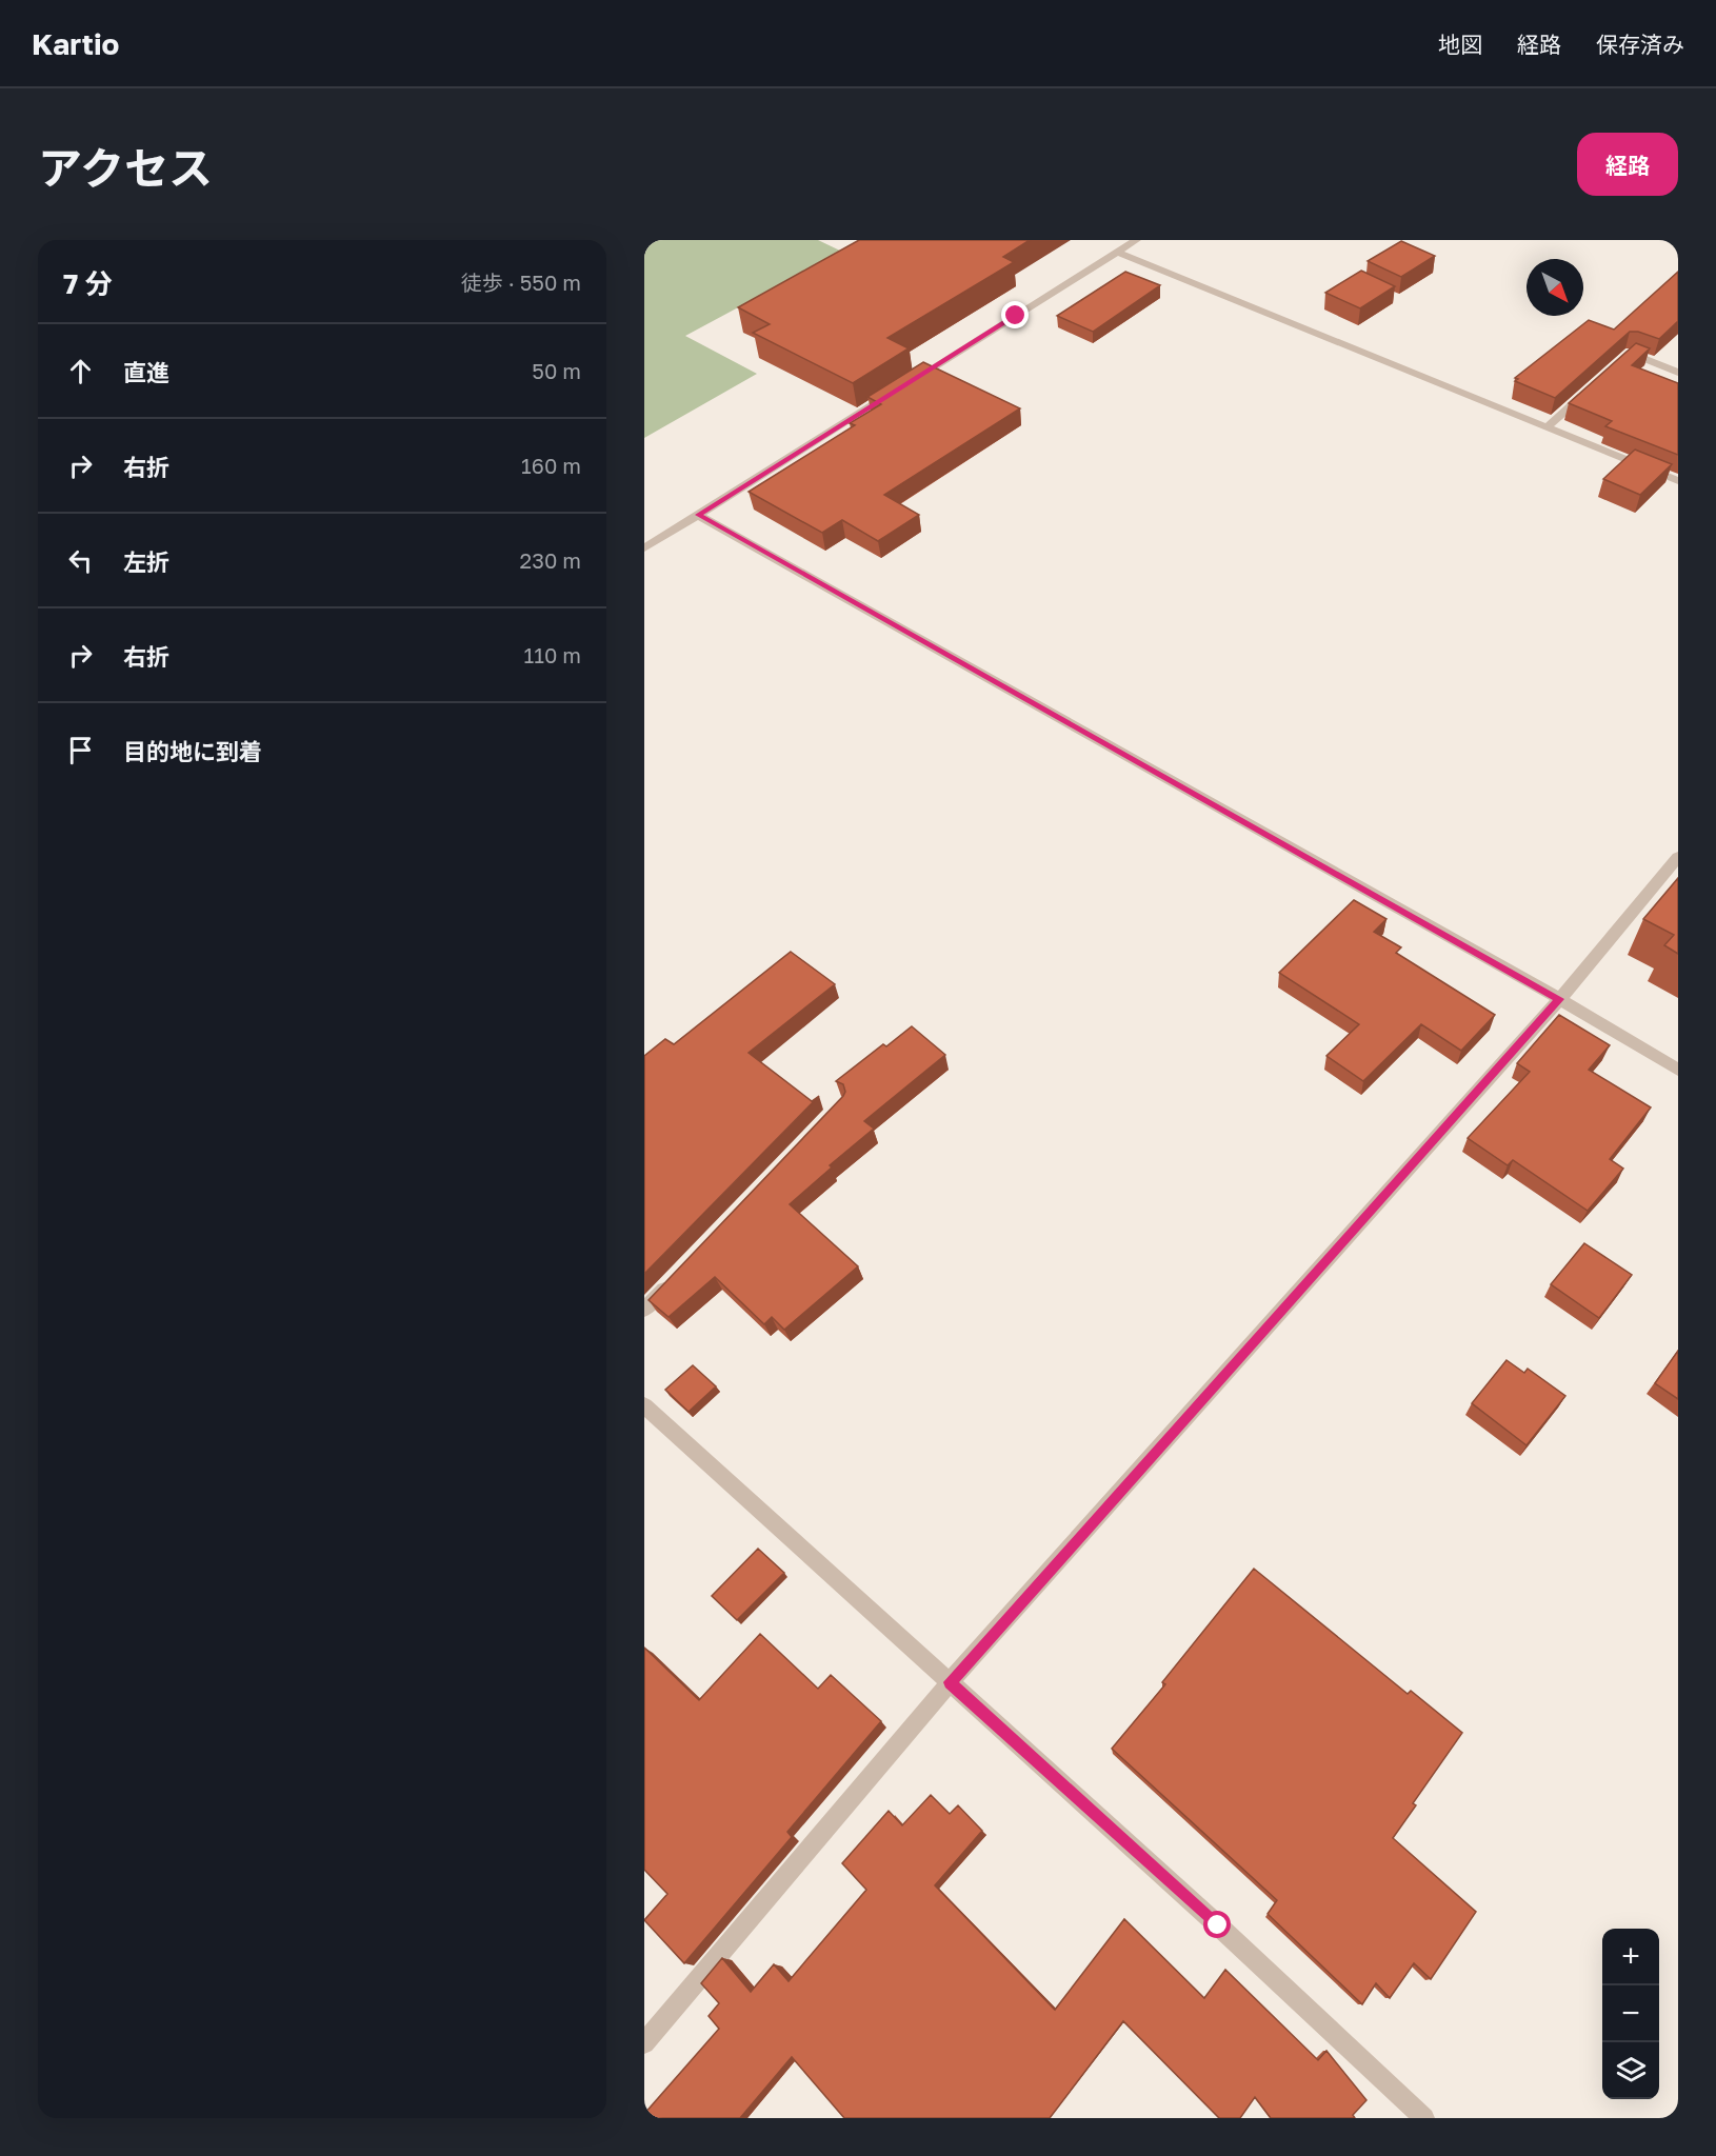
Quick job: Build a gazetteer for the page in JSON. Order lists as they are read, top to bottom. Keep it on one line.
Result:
{"north":"bottom right","page":{"header":"Kartio","nav":["地図","経路","保存済み"],"title":"アクセス","buttons":"経路","heading":["7 分","徒歩 · 550 m"],"list":[["直進","50 m"],["右折","160 m"],["左折","230 m"],["右折","110 m"],"目的地に到着"],"map_buttons":["+","−"]}}
